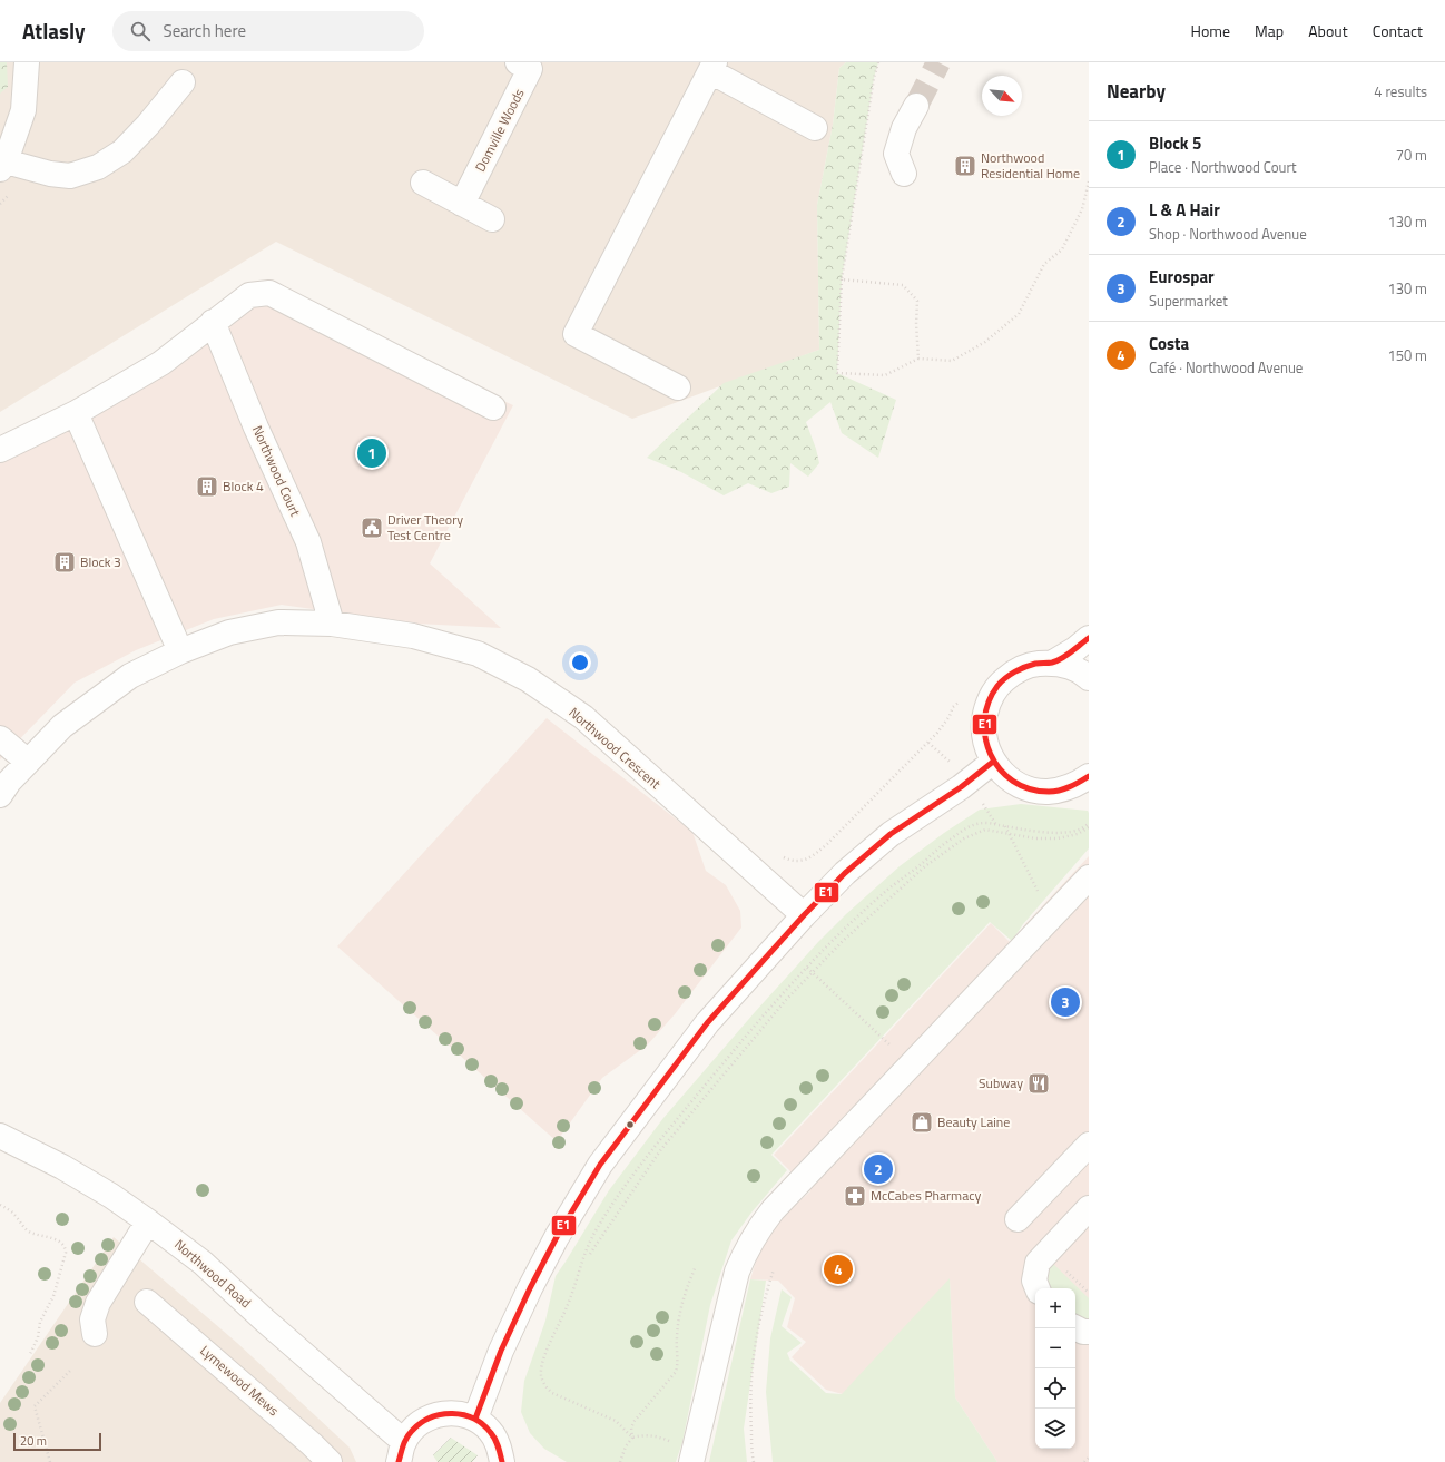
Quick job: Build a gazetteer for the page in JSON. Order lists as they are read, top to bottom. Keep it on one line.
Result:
{"streets":{"street":["Domville Woods","Northwood Court","Northwood Crescent","Northwood Road","Lymewood Mews"]},"crossings":[["Northwood Court","Northwood Crescent"]],"places":{"building":["Northwood Residential Home","Block 4","Block 3"],"public building":["Driver Theory Test Centre"],"restaurant":["Subway"],"shop":["Beauty Laine"],"pharmacy":["McCabes Pharmacy"]},"lines":["transit line E1"],"scale_bar":"20 m","north":"bottom right","page":{"header":"Atlasly","search":"Search here","nav":["Home","Map","About","Contact"],"heading":["Nearby","4 results"],"list":[{"mark":"1","name":"Block 5","note":"Place · Northwood Court","value":"70 m"},{"mark":"2","name":"L & A Hair","note":"Shop · Northwood Avenue","value":"130 m"},{"mark":"3","name":"Eurospar","note":"Supermarket","value":"130 m"},{"mark":"4","name":"Costa","note":"Café · Northwood Avenue","value":"150 m"}],"pins":["1","3","2","4"],"map_buttons":["+","−"],"scale":"20 m"}}
